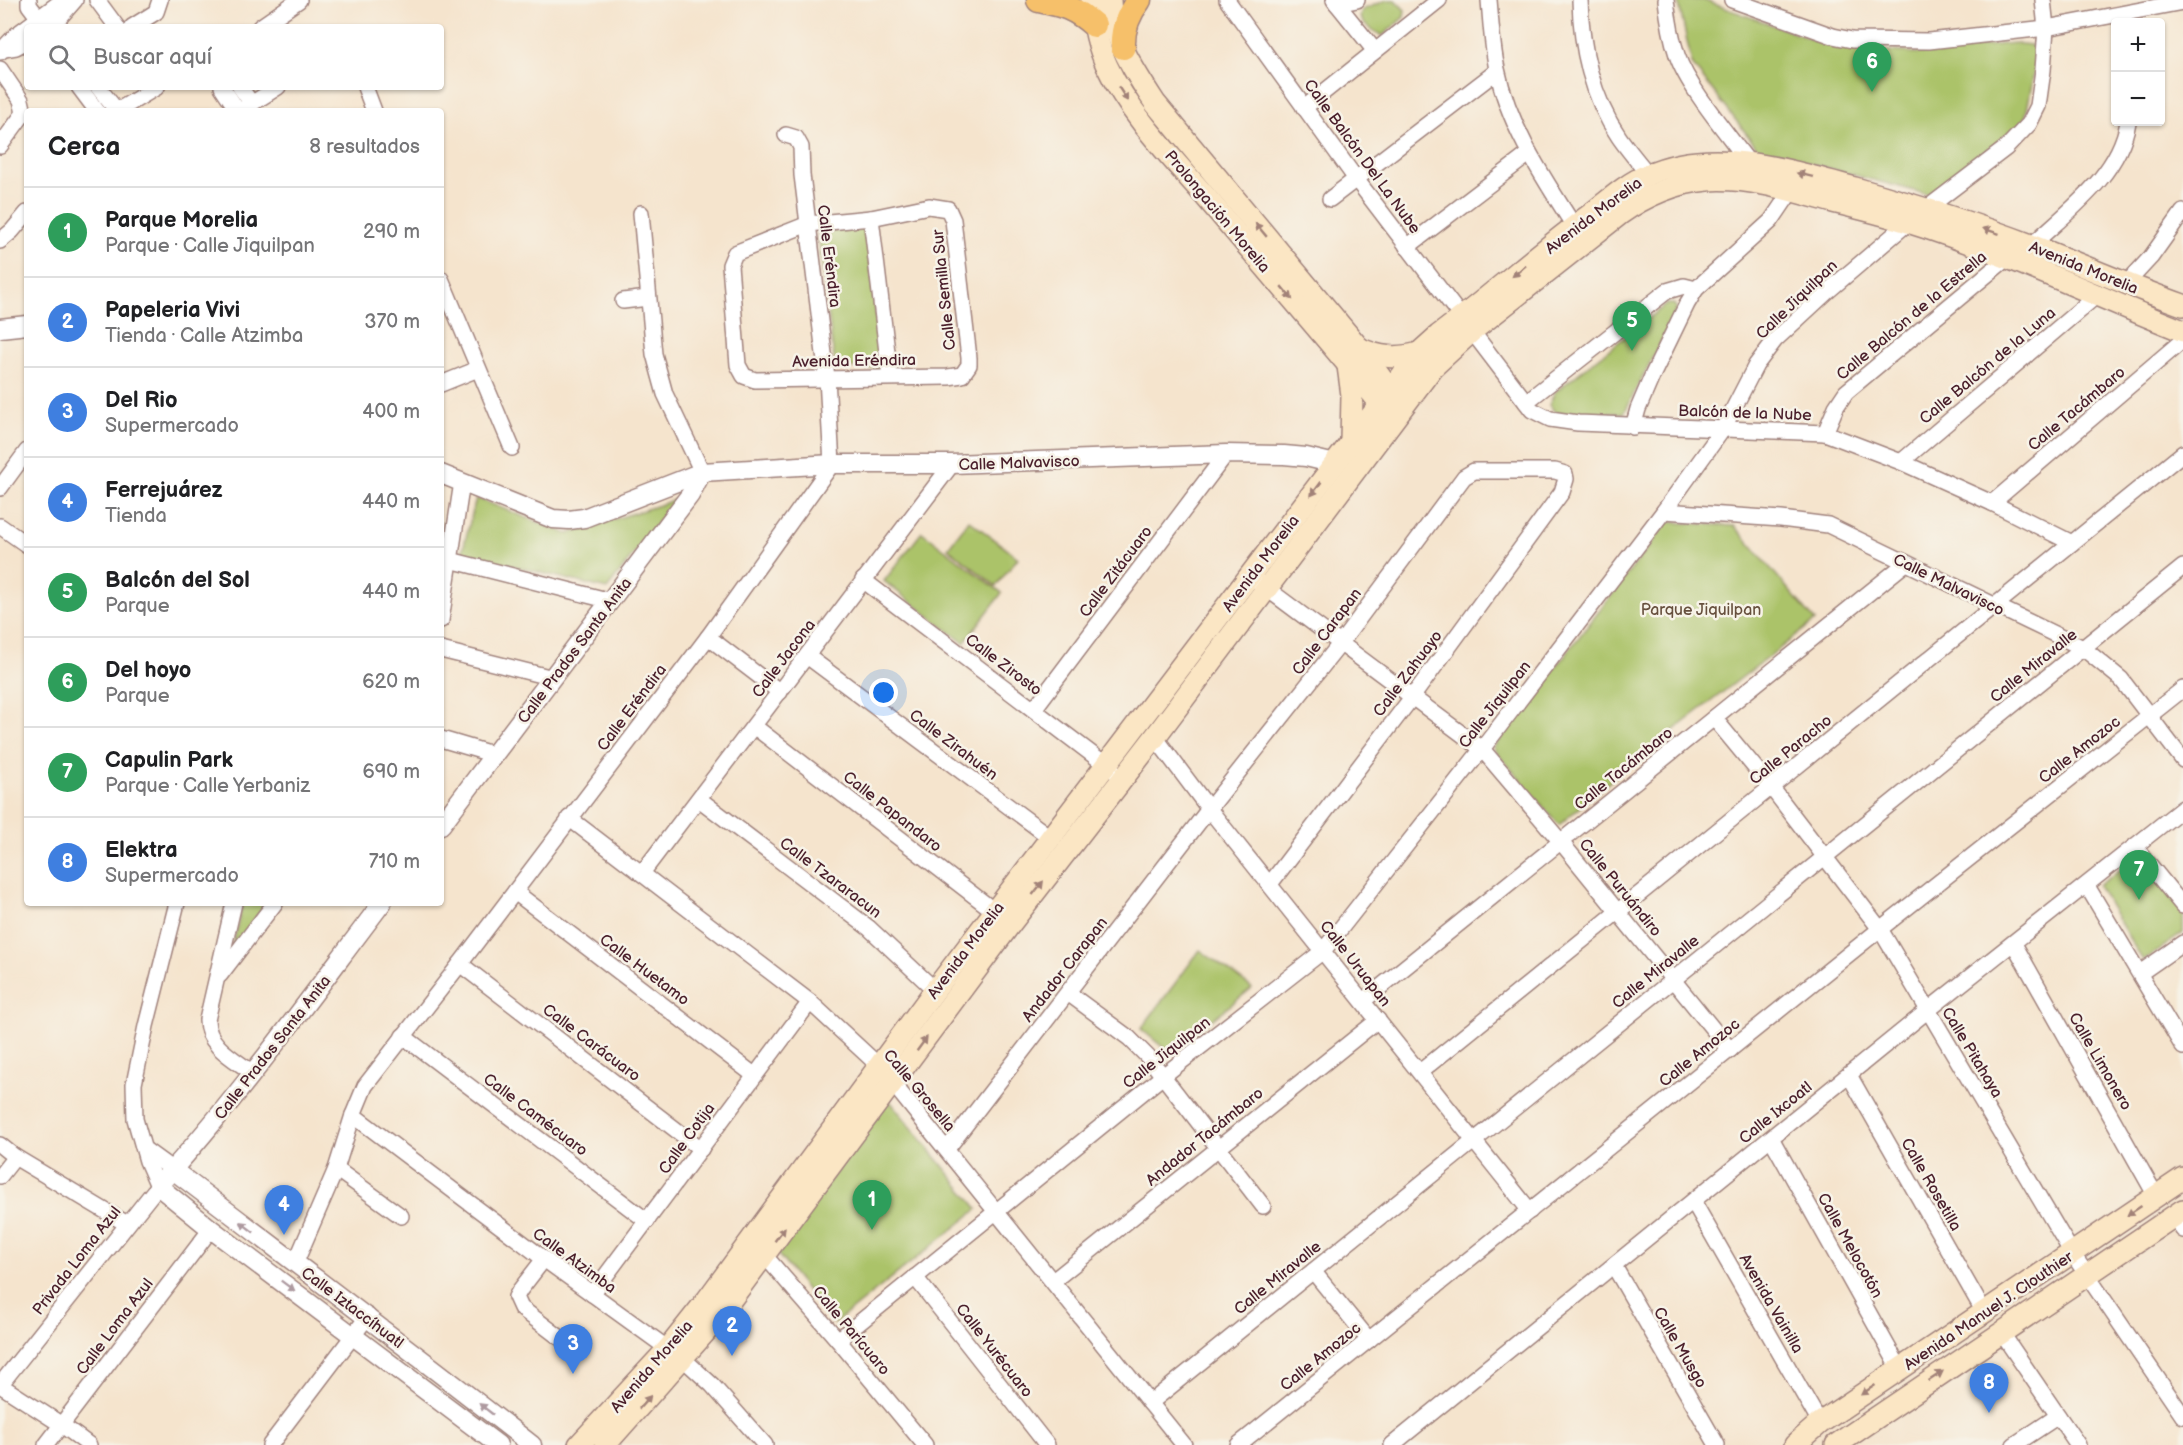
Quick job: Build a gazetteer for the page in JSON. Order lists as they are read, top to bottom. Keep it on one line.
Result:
{"streets":{"main road":["Prolongación Morelia","Avenida Morelia","Avenida Manuel J. Clouthier"],"street":["Calle Balcón Del La Nube","Calle Eréndira","Calle Semilla Sur","Calle Jiquilpan","Calle Balcón de la Estrella","Avenida Eréndira","Calle Balcón de la Luna","Calle Tacámbaro","Balcón de la Nube","Calle Malvavisco","Calle Zitácuaro","Calle Carapan","Calle Prados Santa Anita","Calle Jacona","Calle Zirosto","Calle Miravalle","Calle Zahuayo","Calle Zirahuén","Calle Paracho","Calle Amozoc","Calle Papandaro","Calle Tzararacun","Calle Puruándiro","Calle Uruapan","Calle Huetamo","Andador Carapan","Calle Carácuaro","Calle Pitahaya","Calle Limonero","Calle Grosella","Calle Ixcoatl","Calle Camécuaro","Andador Tacámbaro","Calle Cotija","Calle Rosetilla","Calle Melocotón","Privada Loma Azul","Calle Atzimba","Avenida Vainilla","Calle Iztaccíhuatl","Calle Loma Azul","Calle Parícuaro","Calle Musgo","Calle Yurécuaro"]},"crossings":[["Calle Balcón Del La Nube","Avenida Morelia"],["Calle Balcón Del La Nube","Balcón de la Nube"],["Prolongación Morelia","Avenida Morelia"],["Avenida Morelia","Calle Jiquilpan"],["Avenida Morelia","Calle Balcón de la Estrella"],["Avenida Morelia","Calle Balcón de la Luna"],["Avenida Morelia","Balcón de la Nube"],["Avenida Morelia","Calle Malvavisco"],["Avenida Morelia","Calle Zirosto"],["Avenida Morelia","Calle Zirahuén"],["Avenida Morelia","Calle Papandaro"],["Avenida Morelia","Calle Tzararacun"],["Avenida Morelia","Calle Puruándiro"],["Avenida Morelia","Calle Uruapan"],["Avenida Morelia","Calle Grosella"],["Avenida Morelia","Calle Atzimba"],["Avenida Morelia","Calle Parícuaro"],["Calle Eréndira","Calle Semilla Sur"],["Calle Eréndira","Avenida Eréndira"],["Calle Eréndira","Calle Malvavisco"],["Calle Eréndira","Calle Huetamo"],["Calle Eréndira","Calle Carácuaro"],["Calle Eréndira","Calle Grosella"],["Calle Eréndira","Calle Camécuaro"],["Calle Eréndira","Calle Atzimba"],["Calle Eréndira","Calle Iztaccíhuatl"],["Calle Semilla Sur","Avenida Eréndira"],["Calle Jiquilpan","Balcón de la Nube"],["Calle Jiquilpan","Calle Malvavisco"],["Calle Jiquilpan","Calle Puruándiro"],["Calle Jiquilpan","Calle Uruapan"],["Calle Jiquilpan","Calle Grosella"],["Calle Jiquilpan","Calle Parícuaro"],["Calle Jiquilpan","Calle Yurécuaro"],["Calle Balcón de la Estrella","Balcón de la Nube"],["Calle Balcón de la Luna","Balcón de la Nube"],["Calle Tacámbaro","Balcón de la Nube"],["Calle Tacámbaro","Calle Malvavisco"],["Calle Tacámbaro","Calle Puruándiro"],["Calle Tacámbaro","Calle Uruapan"],["Calle Tacámbaro","Calle Pitahaya"],["Balcón de la Nube","Calle Paracho"],["Calle Malvavisco","Calle Zitácuaro"],["Calle Malvavisco","Calle Prados Santa Anita"],["Calle Malvavisco","Calle Jacona"],["Calle Malvavisco","Calle Miravalle"],["Calle Malvavisco","Calle Paracho"],["Calle Malvavisco","Calle Amozoc"],["Calle Zitácuaro","Calle Zirosto"],["Calle Carapan","Calle Zahuayo"],["Calle Carapan","Calle Puruándiro"],["Calle Carapan","Calle Uruapan"],["Calle Carapan","Andador Carapan"],["Calle Prados Santa Anita","Privada Loma Azul"],["Calle Prados Santa Anita","Calle Iztaccíhuatl"],["Calle Jacona","Calle Zirosto"],["Calle Jacona","Calle Zirahuén"],["Calle Jacona","Calle Papandaro"],["Calle Jacona","Calle Tzararacun"],["Calle Jacona","Calle Grosella"],["Calle Miravalle","Calle Puruándiro"],["Calle Miravalle","Calle Uruapan"],["Calle Miravalle","Calle Pitahaya"],["Calle Miravalle","Calle Grosella"],["Calle Zahuayo","Calle Puruándiro"],["Calle Zahuayo","Calle Uruapan"],["Calle Paracho","Calle Puruándiro"],["Calle Paracho","Calle Uruapan"],["Calle Paracho","Calle Pitahaya"],["Calle Amozoc","Calle Puruándiro"],["Calle Amozoc","Calle Uruapan"],["Calle Amozoc","Calle Pitahaya"],["Calle Uruapan","Andador Carapan"],["Calle Uruapan","Andador Tacámbaro"],["Calle Huetamo","Calle Cotija"],["Andador Carapan","Calle Grosella"],["Calle Carácuaro","Calle Cotija"],["Calle Pitahaya","Calle Ixcoatl"],["Calle Pitahaya","Avenida Manuel J. Clouthier"],["Calle Limonero","Calle Ixcoatl"],["Calle Limonero","Avenida Manuel J. Clouthier"],["Calle Grosella","Andador Tacámbaro"],["Calle Grosella","Calle Cotija"],["Calle Ixcoatl","Calle Rosetilla"],["Calle Ixcoatl","Calle Melocotón"],["Calle Ixcoatl","Avenida Vainilla"],["Calle Ixcoatl","Calle Musgo"],["Calle Camécuaro","Calle Cotija"],["Calle Cotija","Calle Atzimba"],["Calle Rosetilla","Avenida Manuel J. Clouthier"],["Calle Melocotón","Avenida Manuel J. Clouthier"],["Privada Loma Azul","Calle Iztaccíhuatl"],["Avenida Vainilla","Avenida Manuel J. Clouthier"],["Calle Iztaccíhuatl","Calle Loma Azul"]],"parks":["Parque Jiquilpan"],"page":{"map_buttons":["+","−"],"search":"Buscar aquí","pins":["6","5","7","1","4","2","3","8"],"heading":["Cerca","8 resultados"],"list":[{"mark":"1","name":"Parque Morelia","note":"Parque · Calle Jiquilpan","value":"290 m"},{"mark":"2","name":"Papeleria Vivi","note":"Tienda · Calle Atzimba","value":"370 m"},{"mark":"3","name":"Del Rio","note":"Supermercado","value":"400 m"},{"mark":"4","name":"Ferrejuárez","note":"Tienda","value":"440 m"},{"mark":"5","name":"Balcón del Sol","note":"Parque","value":"440 m"},{"mark":"6","name":"Del hoyo","note":"Parque","value":"620 m"},{"mark":"7","name":"Capulin Park","note":"Parque · Calle Yerbaniz","value":"690 m"},{"mark":"8","name":"Elektra","note":"Supermercado","value":"710 m"}]}}
